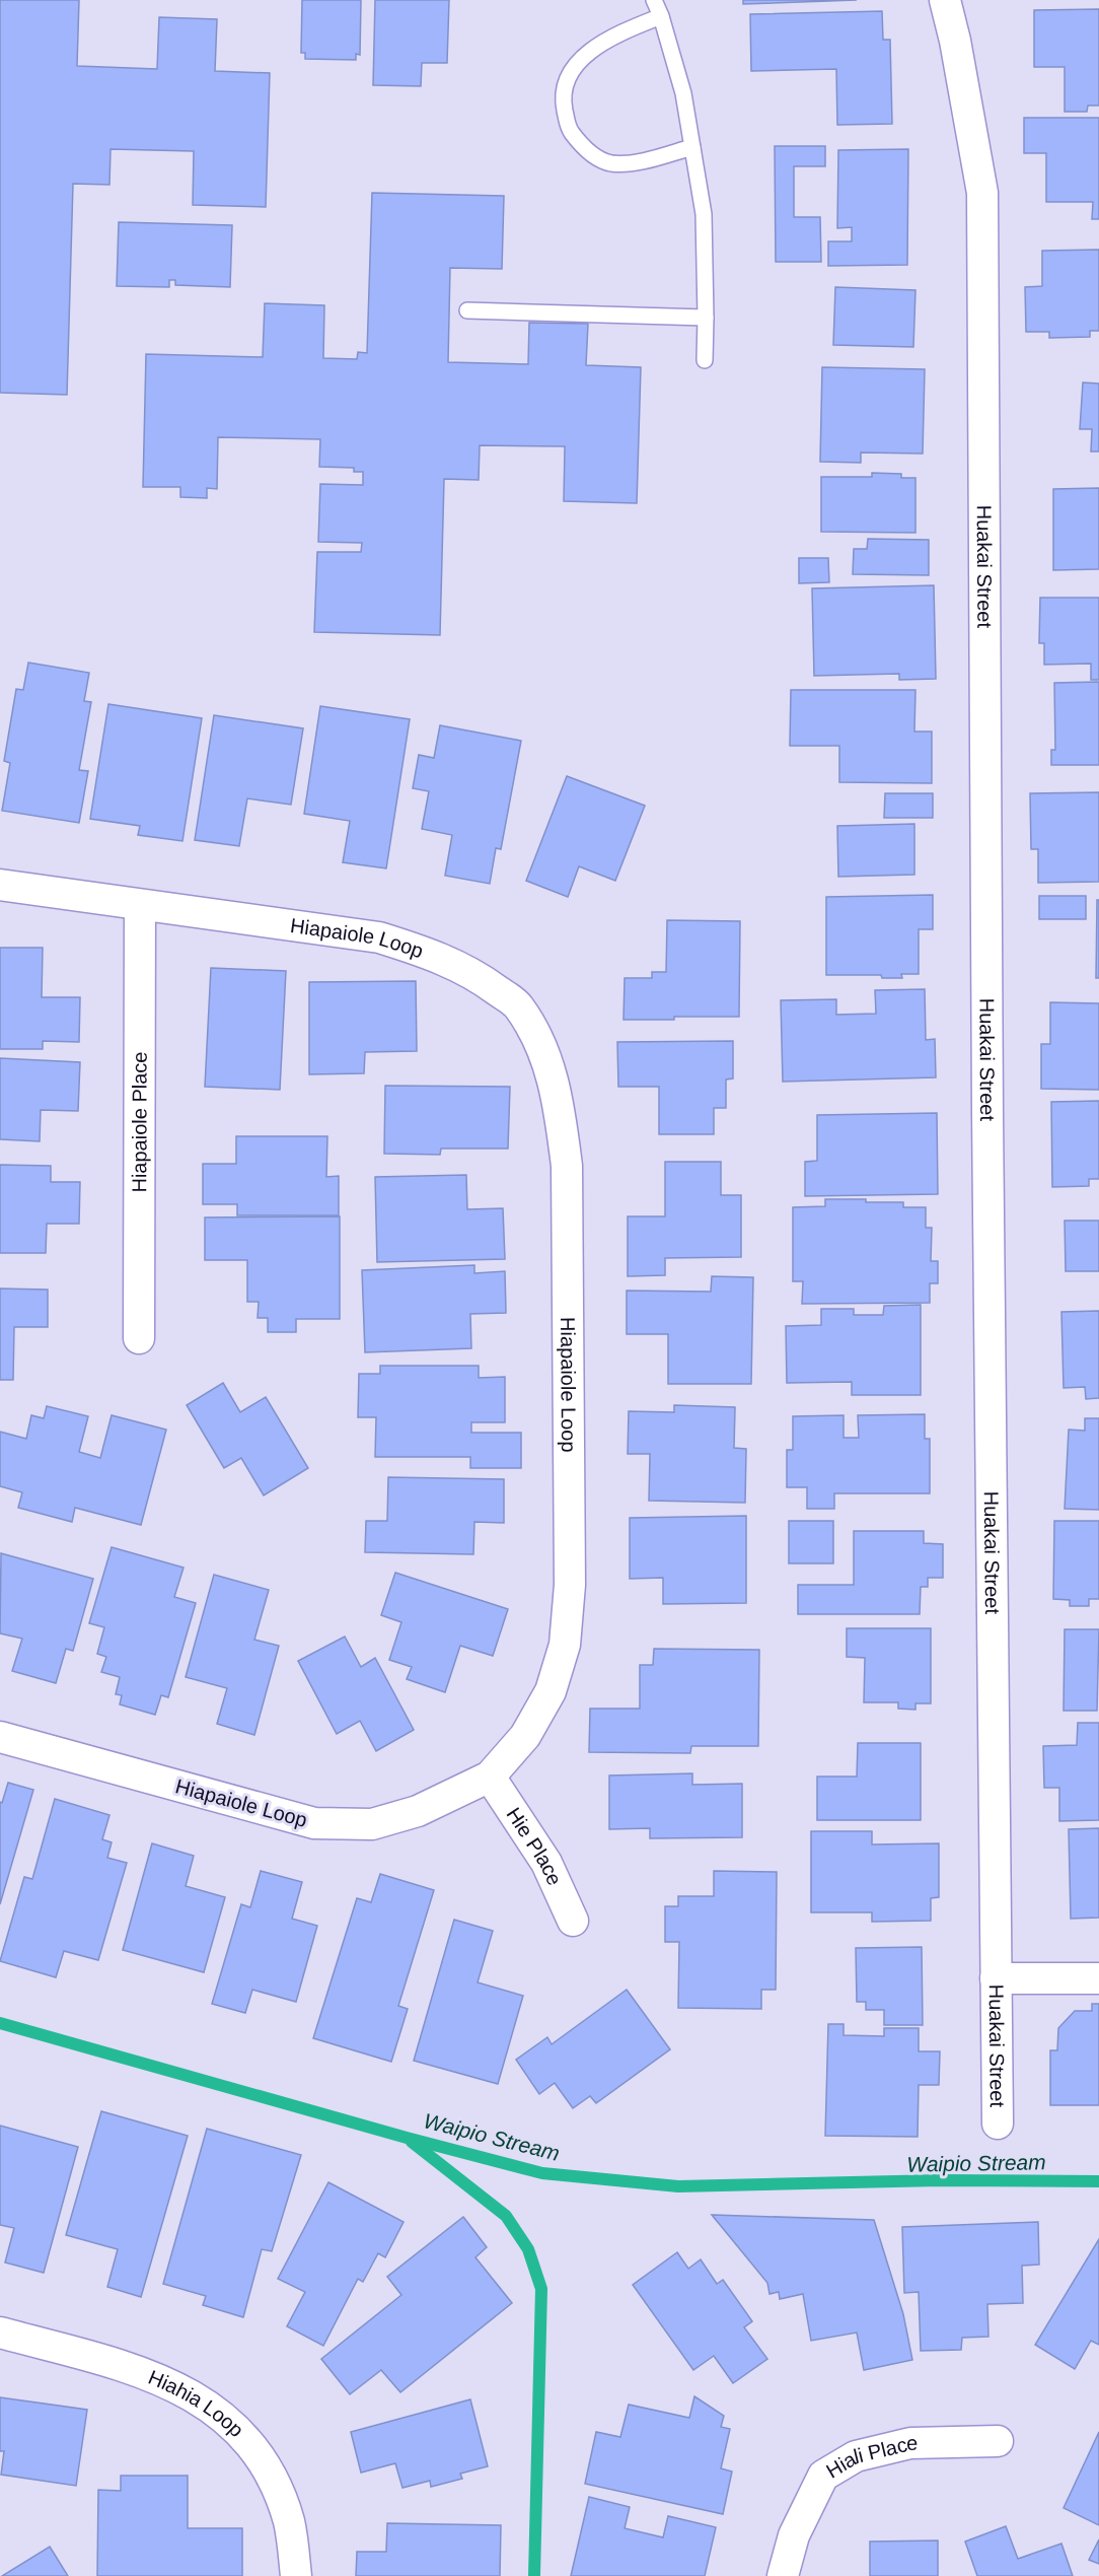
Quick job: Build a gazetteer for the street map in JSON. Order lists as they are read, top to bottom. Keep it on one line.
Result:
{"streets":{"street":["Huakai Street","Hiapaiole Loop","Hiapaiole Place","Hie Place","Hiahia Loop","Hiali Place"]},"crossings":[["Hiapaiole Loop","Hiapaiole Place"],["Hiapaiole Loop","Hie Place"]],"water":["Waipio Stream"]}
